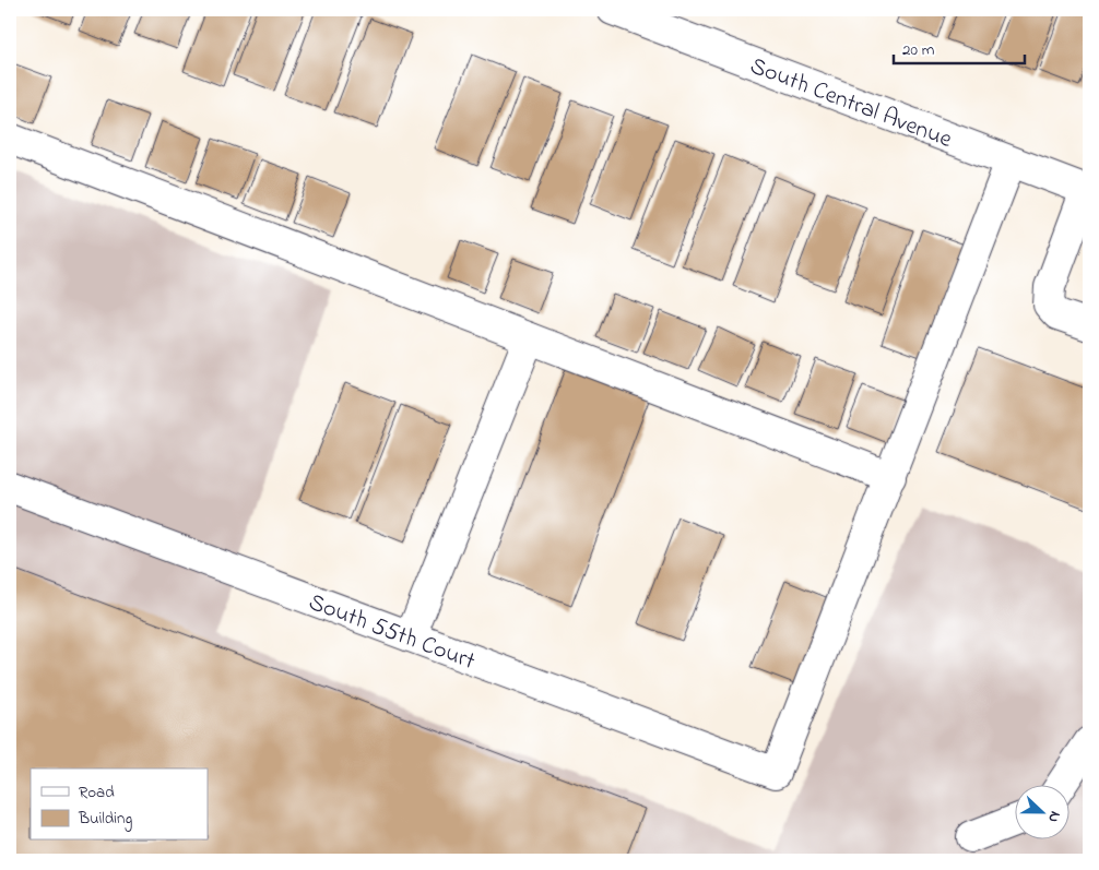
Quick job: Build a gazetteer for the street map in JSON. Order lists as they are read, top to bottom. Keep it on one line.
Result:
{"streets":{"street":["South Central Avenue","South 55th Court"]},"legend":["Road","Building"],"scale_bar":"20 m","north":"right"}
